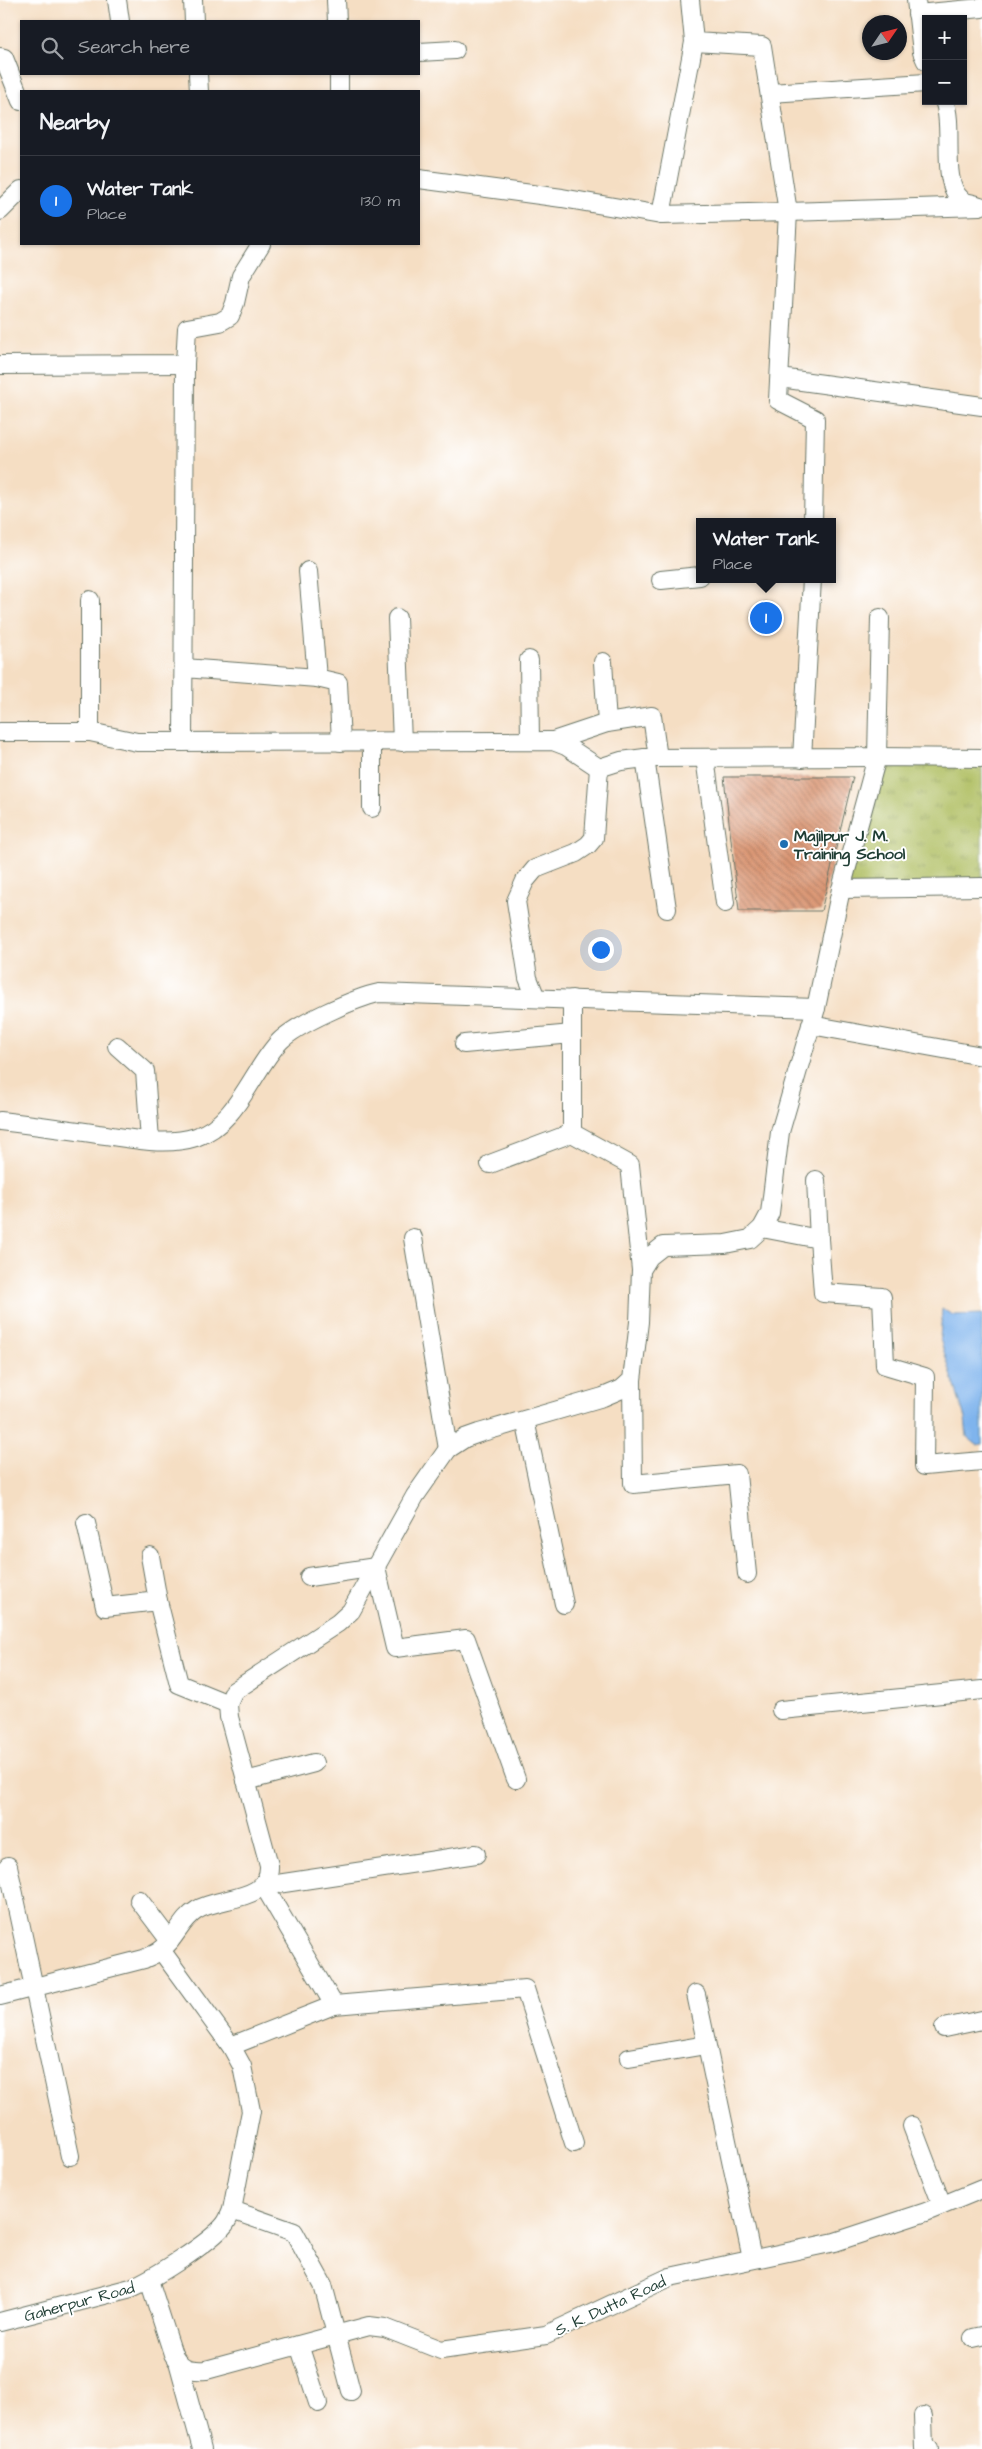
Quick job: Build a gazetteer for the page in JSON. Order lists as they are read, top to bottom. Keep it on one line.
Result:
{"streets":{"street":["Gaherpur Road","S. K. Dutta Road"]},"places":["Majilpur J. M. Training School"],"north":"top right","page":{"map_buttons":["+","−"],"search":"Search here","heading":"Nearby","list":[{"mark":"1","name":"Water Tank","note":"Place","value":"130 m"}],"popup":["Water Tank","Place"],"pins":"1"}}
